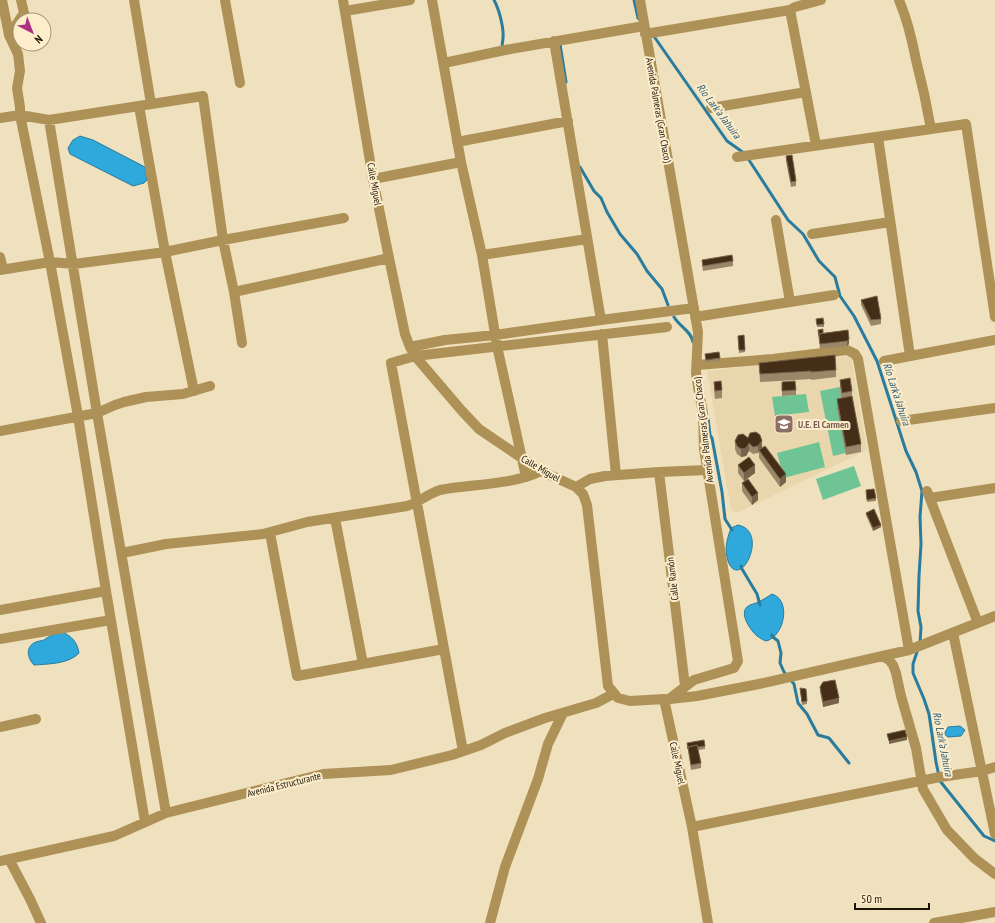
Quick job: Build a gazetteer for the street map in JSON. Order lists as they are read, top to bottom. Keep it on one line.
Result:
{"streets":{"street":["Avenida Palmeras (Gran Chaco)","Calle Miguel","Calle Ramón","Avenida Estructurante"]},"crossings":[["Avenida Palmeras (Gran Chaco)","Calle Miguel"],["Avenida Palmeras (Gran Chaco)","Calle Ramón"]],"water":["Río Lark’a Jahuira"],"places":{"school or university":["U.E. El Carmen"]},"scale_bar":"50 m","north":"bottom right"}
